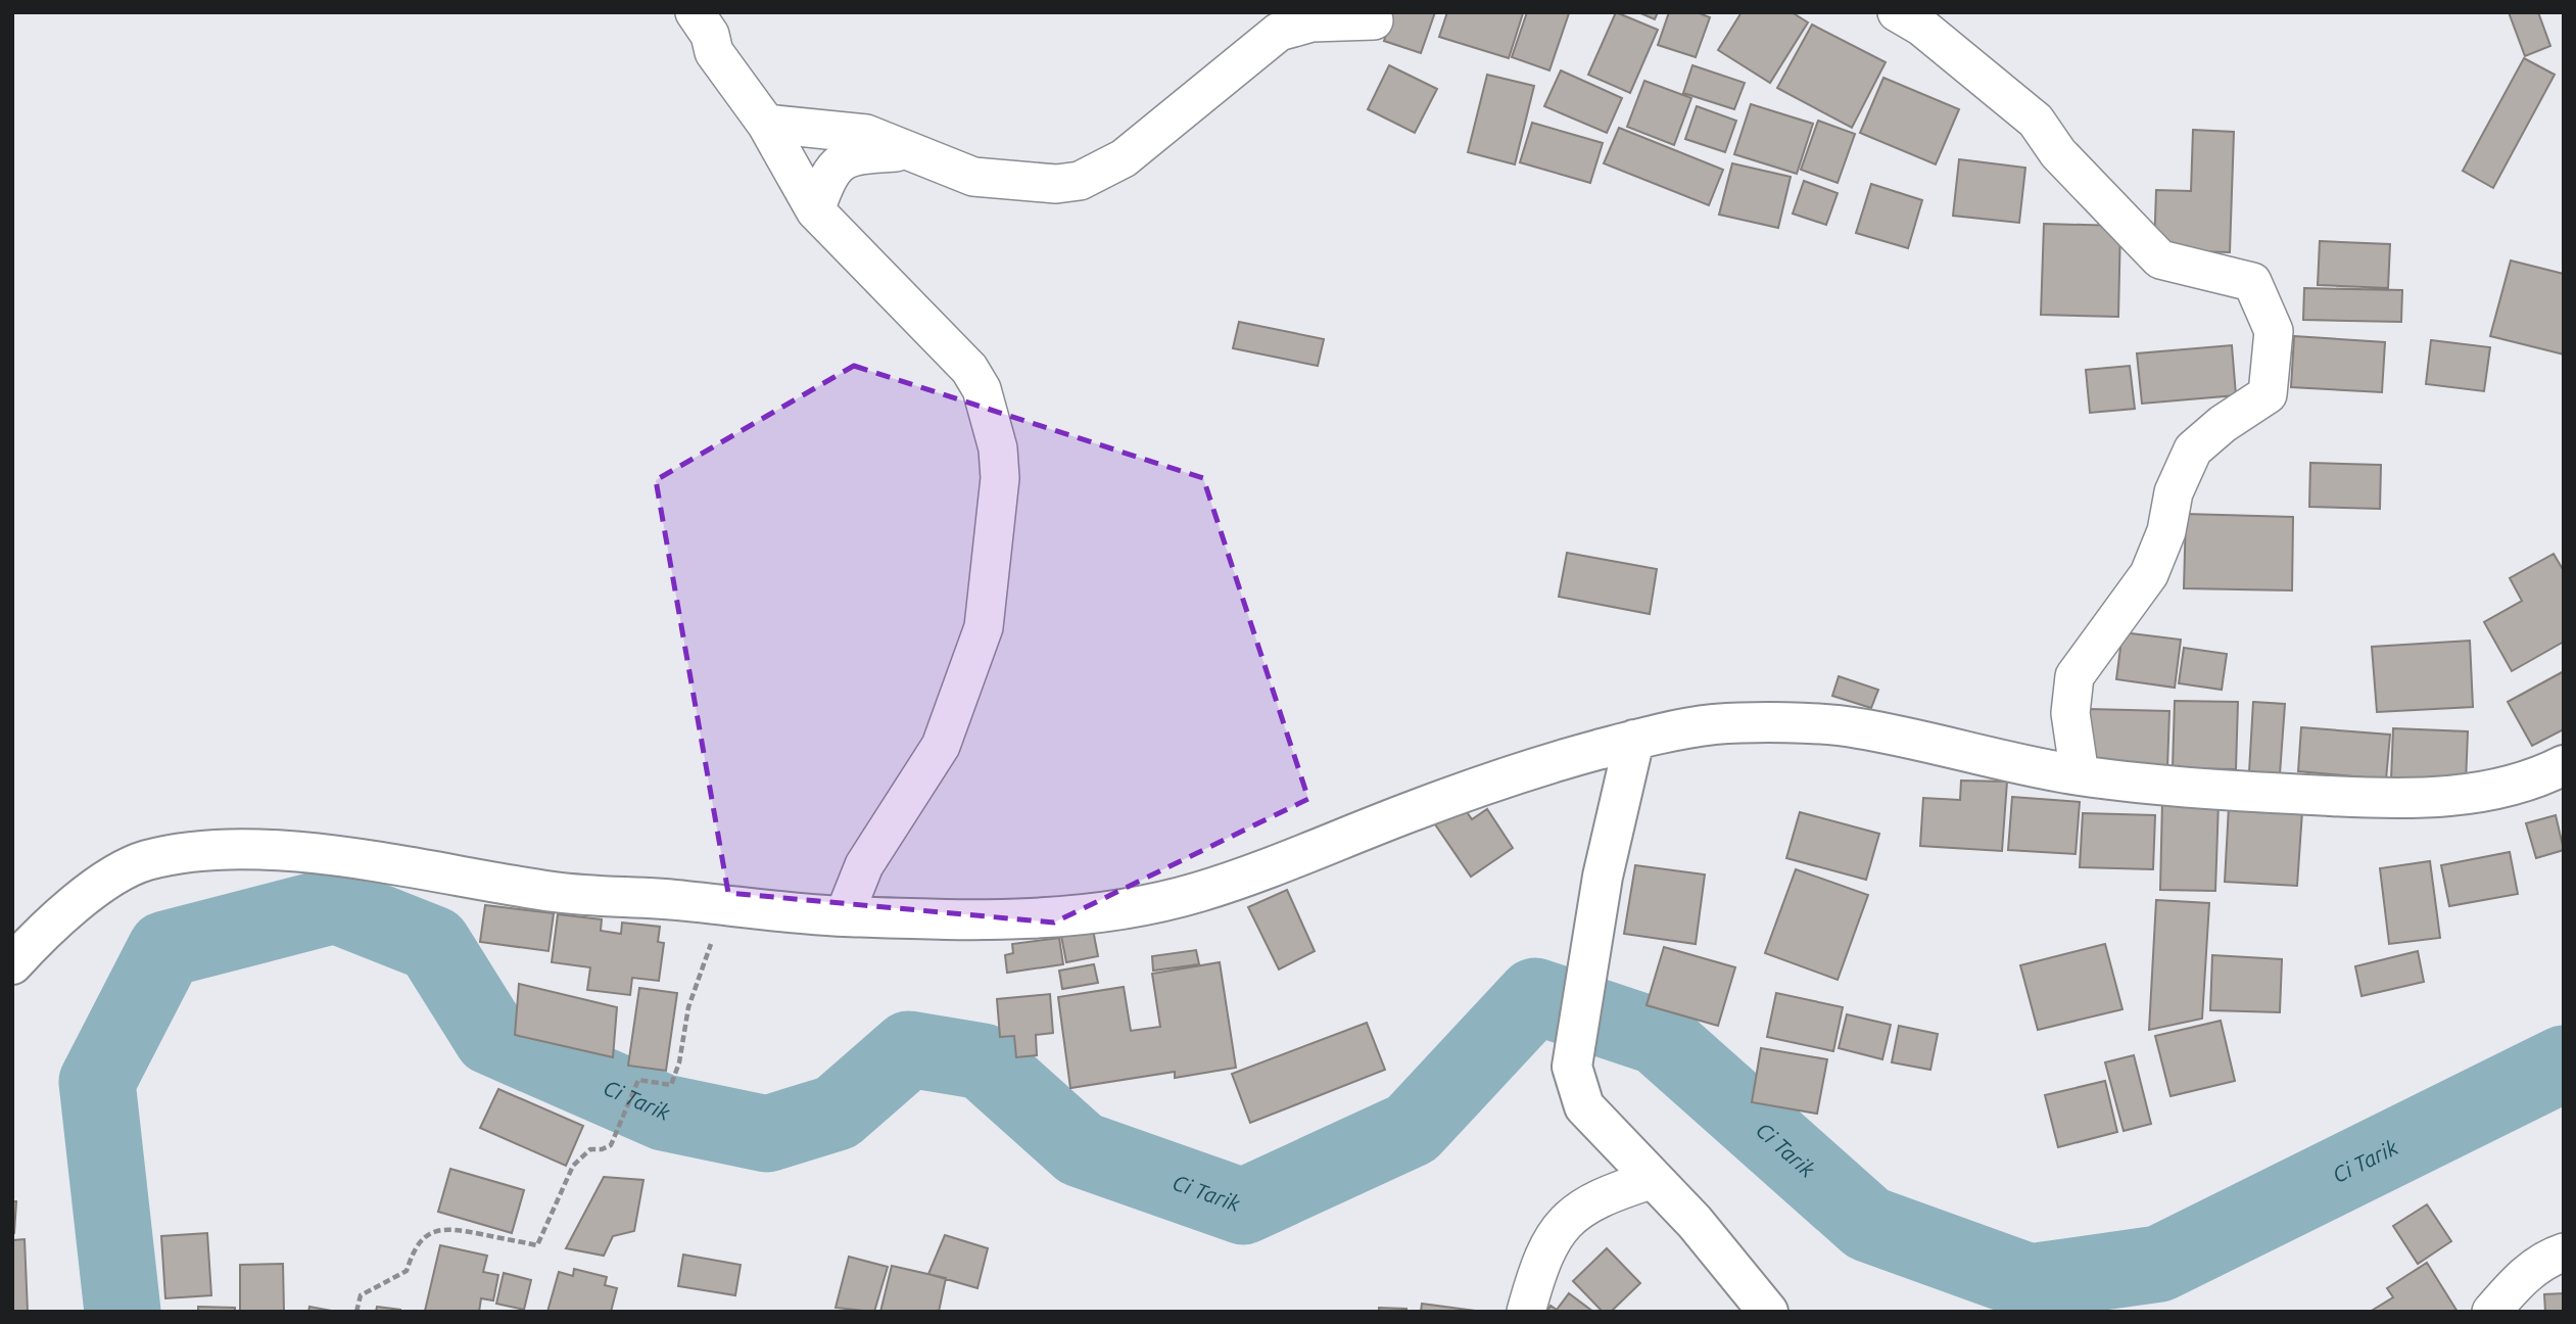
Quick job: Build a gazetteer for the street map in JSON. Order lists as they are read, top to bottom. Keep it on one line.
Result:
{"water":["Ci Tarik"]}
